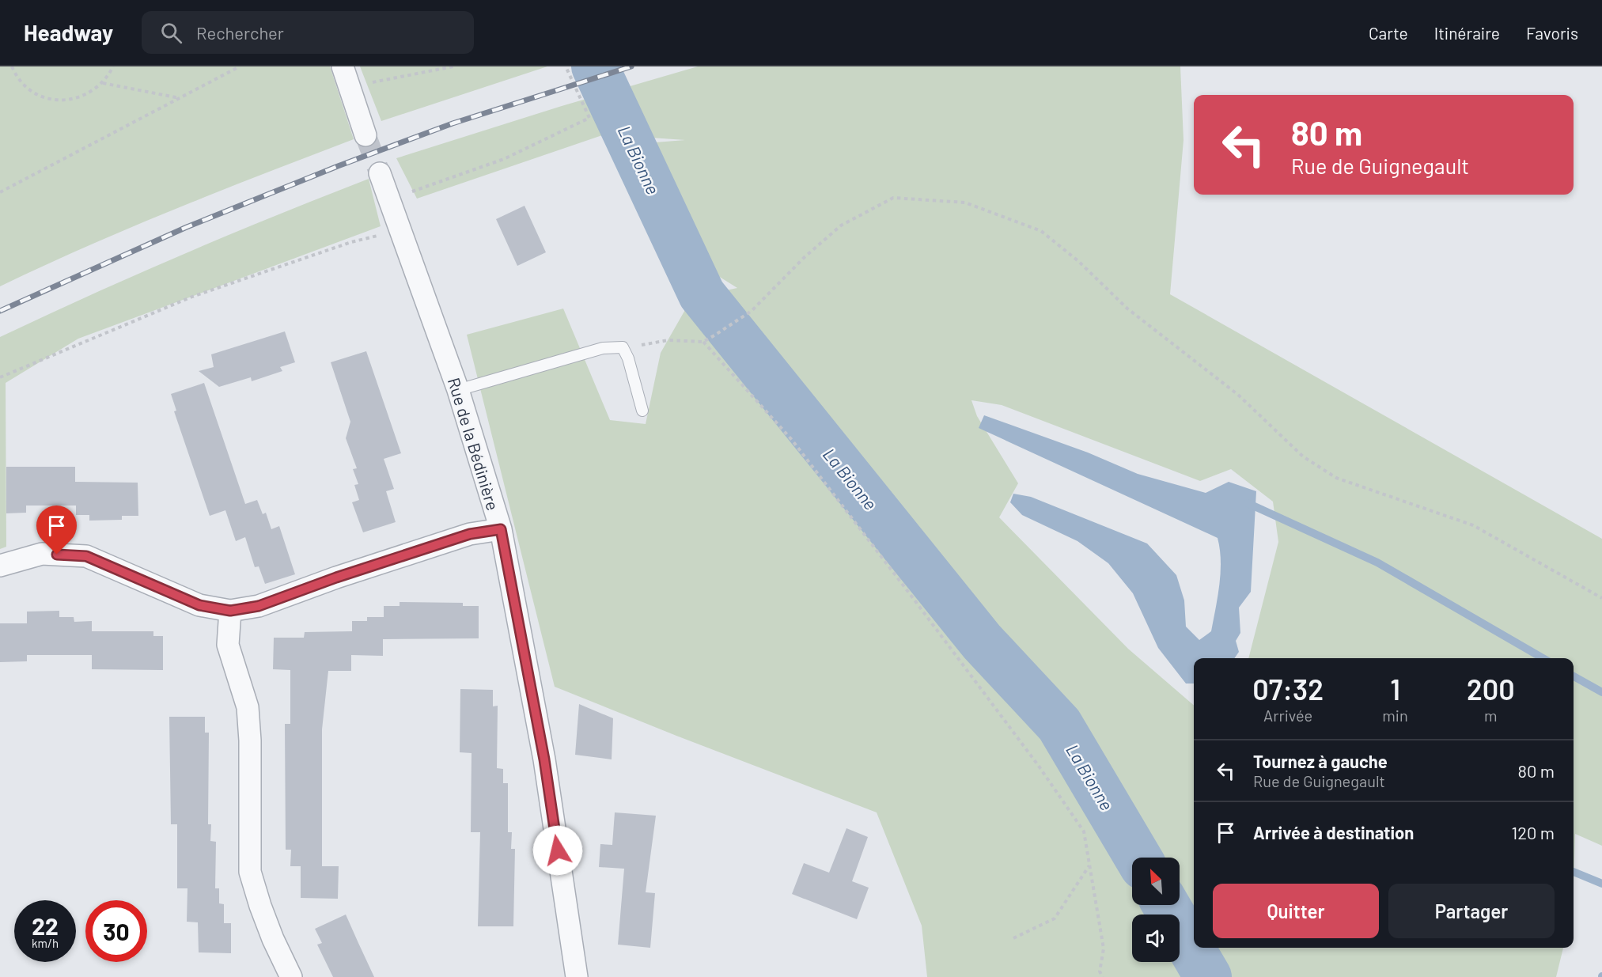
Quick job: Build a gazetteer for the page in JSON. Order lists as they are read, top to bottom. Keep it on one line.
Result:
{"streets":{"street":["Rue de la Bédinière"]},"water":["La Bionne"],"north":"top left","page":{"header":"Headway","search":"Rechercher","nav":["Carte","Itinéraire","Favoris"],"turn":["80 m","Rue de Guignegault"],"eta":["07:32","Arrivée","1","min","200","m"],"list":[{"name":"Tournez à gauche","note":"Rue de Guignegault","value":"80 m"},{"name":"Arrivée à destination","value":"120 m"}],"buttons":["Quitter","Partager"],"speed":"22 km/h","limit":"30"}}
